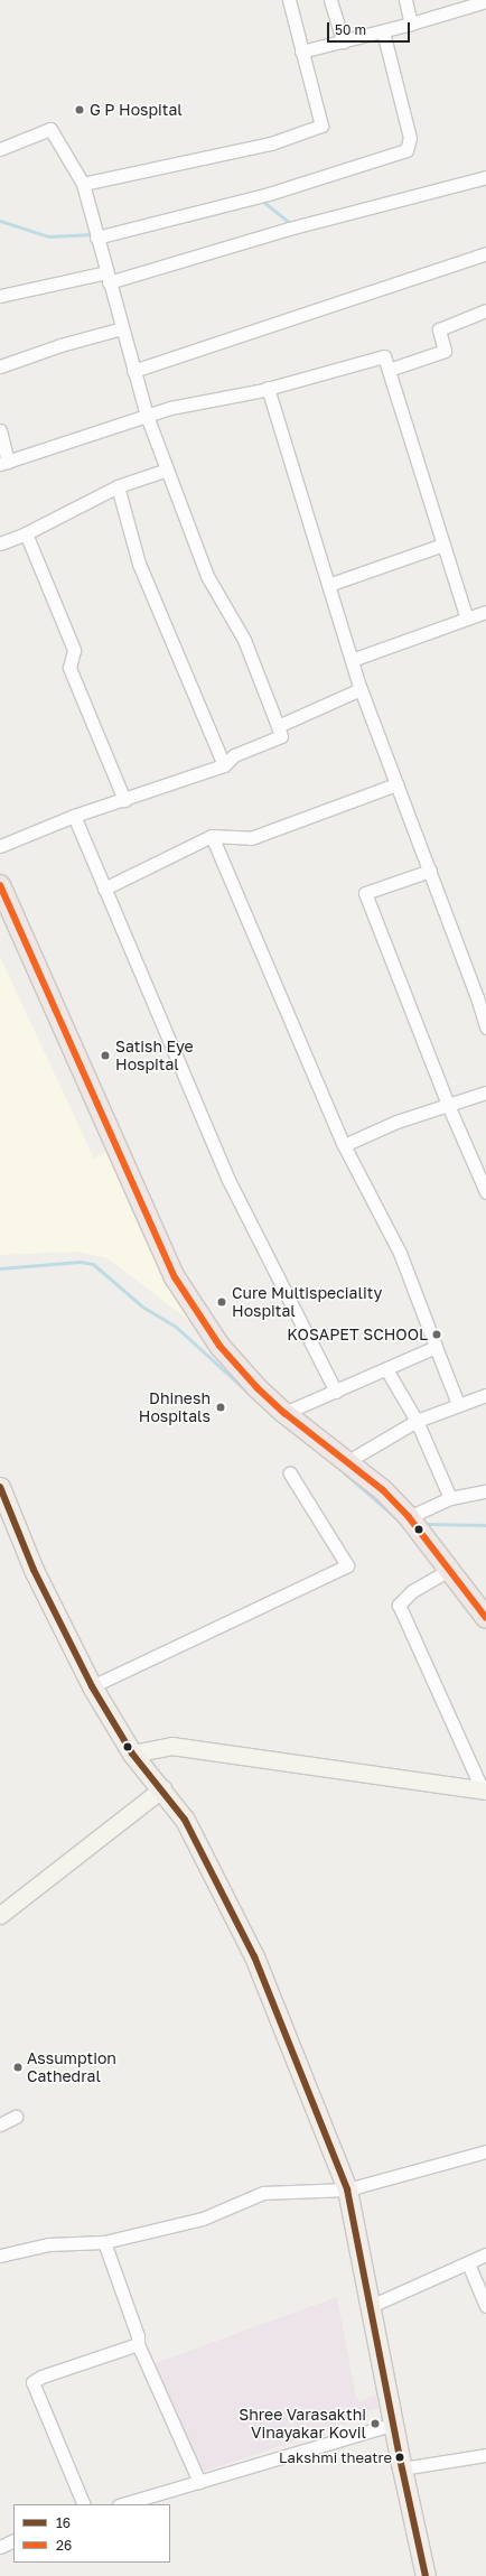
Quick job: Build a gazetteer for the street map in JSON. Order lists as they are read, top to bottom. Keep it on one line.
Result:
{"places":["G P Hospital","Satish Eye Hospital","Cure Multispeciality Hospital","KOSAPET SCHOOL","Dhinesh Hospitals","Assumption Cathedral","Shree Varasakthi Vinayakar Kovil","Lakshmi theatre"],"lines":["transit line 26","transit line 16"],"legend":["16","26"],"scale_bar":"50 m"}
